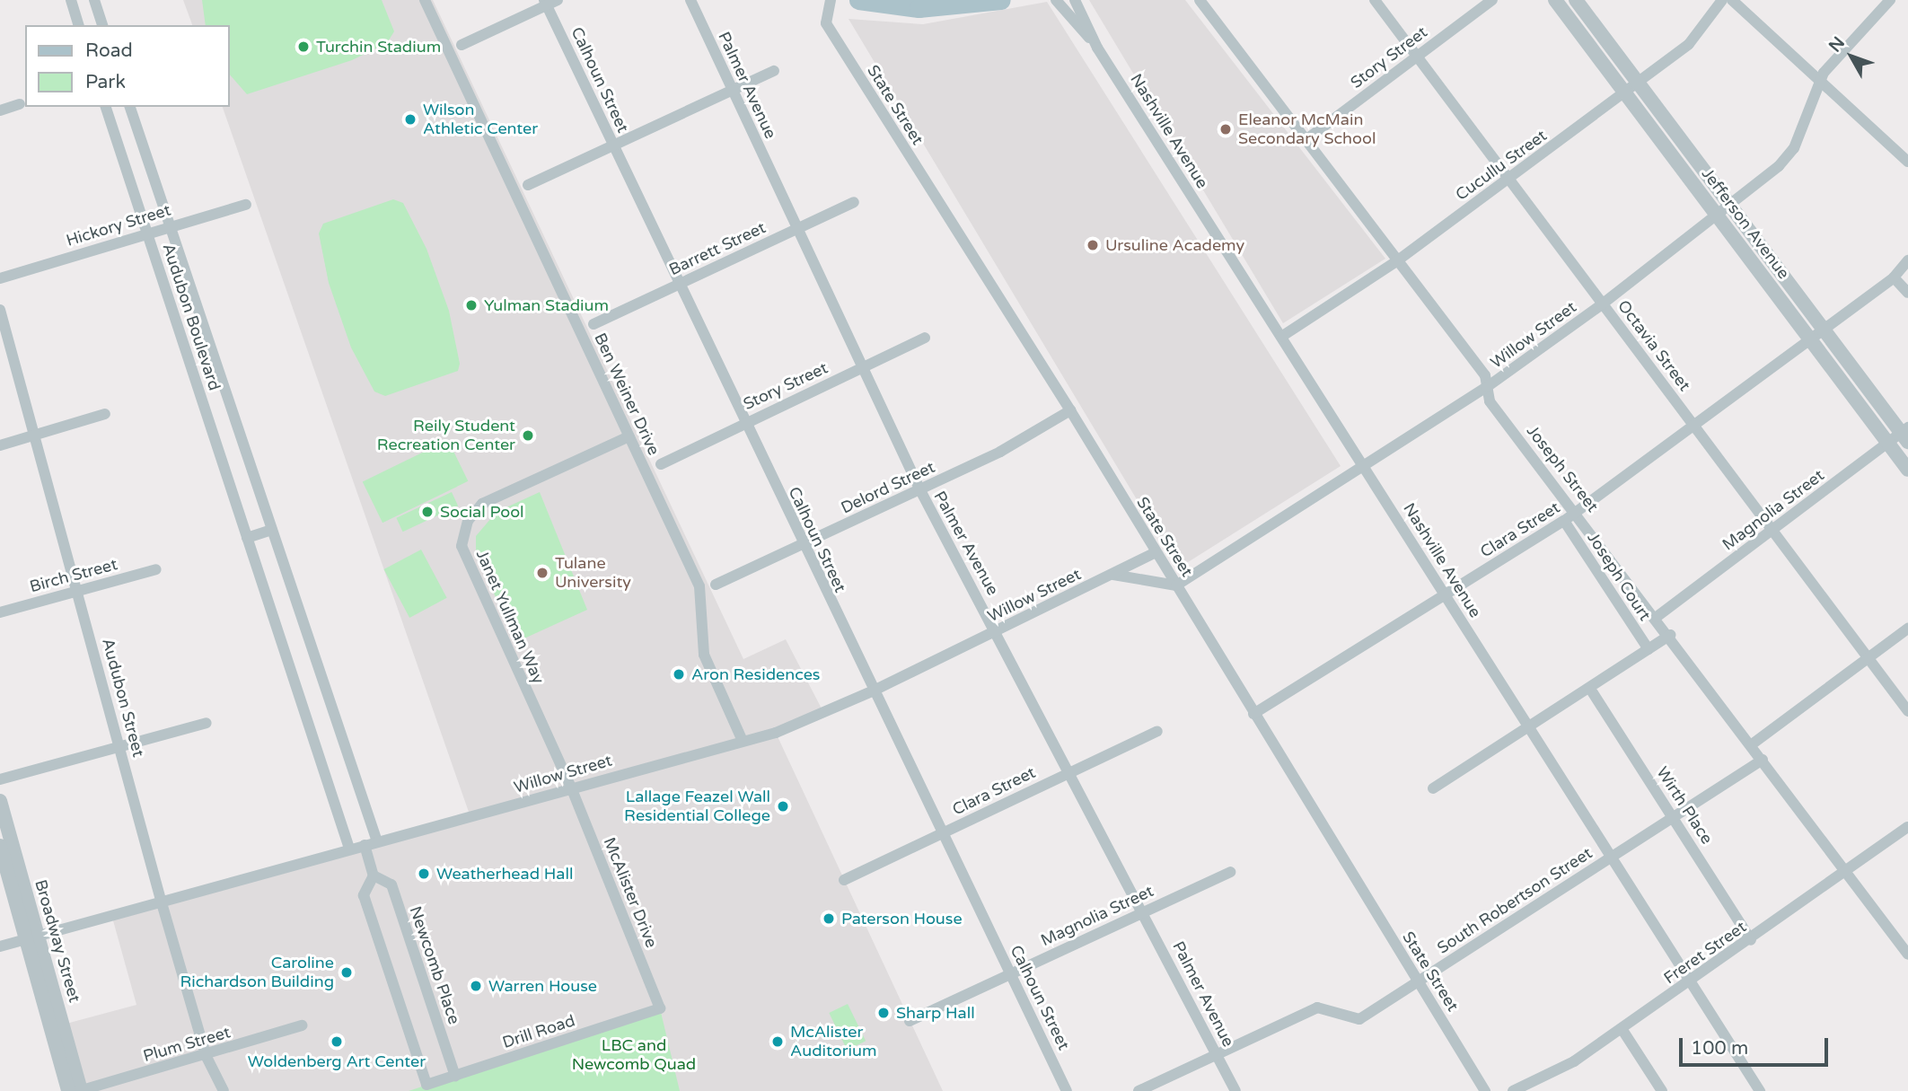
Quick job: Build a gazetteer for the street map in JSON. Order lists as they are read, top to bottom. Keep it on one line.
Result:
{"streets":{"street":["Story Street","Calhoun Street","Palmer Avenue","State Street","Nashville Avenue","Cucullu Street","Jefferson Avenue","Hickory Street","Barrett Street","Audubon Boulevard","Willow Street","Octavia Street","Ben Weiner Drive","Joseph Street","Delord Street","Magnolia Street","Clara Street","Birch Street","Joseph Court","Janet Yullman Way","Audubon Street","Wirth Place","McAlister Drive","South Robertson Street","Broadway Street","Freret Street","Newcomb Place","Drill Road","Plum Street"]},"crossings":[["Story Street","Calhoun Street"],["Story Street","Palmer Avenue"],["Story Street","Octavia Street"],["Story Street","Joseph Street"],["Calhoun Street","Barrett Street"],["Calhoun Street","Willow Street"],["Calhoun Street","Delord Street"],["Calhoun Street","Magnolia Street"],["Calhoun Street","Clara Street"],["Palmer Avenue","Barrett Street"],["Palmer Avenue","Willow Street"],["Palmer Avenue","Delord Street"],["Palmer Avenue","Magnolia Street"],["Palmer Avenue","Clara Street"],["Palmer Avenue","South Robertson Street"],["State Street","Willow Street"],["State Street","Delord Street"],["State Street","Clara Street"],["State Street","South Robertson Street"],["Nashville Avenue","Cucullu Street"],["Nashville Avenue","Willow Street"],["Nashville Avenue","Clara Street"],["Nashville Avenue","South Robertson Street"],["Nashville Avenue","Freret Street"],["Cucullu Street","Jefferson Avenue"],["Cucullu Street","Octavia Street"],["Cucullu Street","Joseph Street"],["Jefferson Avenue","Willow Street"],["Jefferson Avenue","Magnolia Street"],["Jefferson Avenue","Clara Street"],["Hickory Street","Audubon Boulevard"],["Audubon Boulevard","Willow Street"],["Willow Street","Octavia Street"],["Willow Street","Ben Weiner Drive"],["Willow Street","Joseph Street"],["Willow Street","Janet Yullman Way"],["Willow Street","Audubon Street"],["Willow Street","McAlister Drive"],["Willow Street","Broadway Street"],["Octavia Street","Magnolia Street"],["Octavia Street","Clara Street"],["Ben Weiner Drive","Janet Yullman Way"],["Joseph Street","Magnolia Street"],["Joseph Street","Clara Street"],["Joseph Street","South Robertson Street"],["Joseph Street","Freret Street"],["Clara Street","Joseph Court"],["Birch Street","Audubon Street"],["Janet Yullman Way","McAlister Drive"],["Audubon Street","Plum Street"],["Wirth Place","South Robertson Street"],["Wirth Place","Freret Street"],["McAlister Drive","Drill Road"],["Broadway Street","Plum Street"],["Newcomb Place","Drill Road"]],"parks":["LBC and Newcomb Quad"],"places":["Turchin Stadium","Wilson Athletic Center","Eleanor McMain Secondary School","Ursuline Academy","Yulman Stadium","Reily Student Recreation Center","Social Pool","Tulane University","Aron Residences","Lallage Feazel Wall Residential College","Weatherhead Hall","Paterson House","Caroline Richardson Building","Warren House","Sharp Hall","Woldenberg Art Center","McAlister Auditorium"],"legend":["Road","Park"],"scale_bar":"100 m","north":"top left"}
